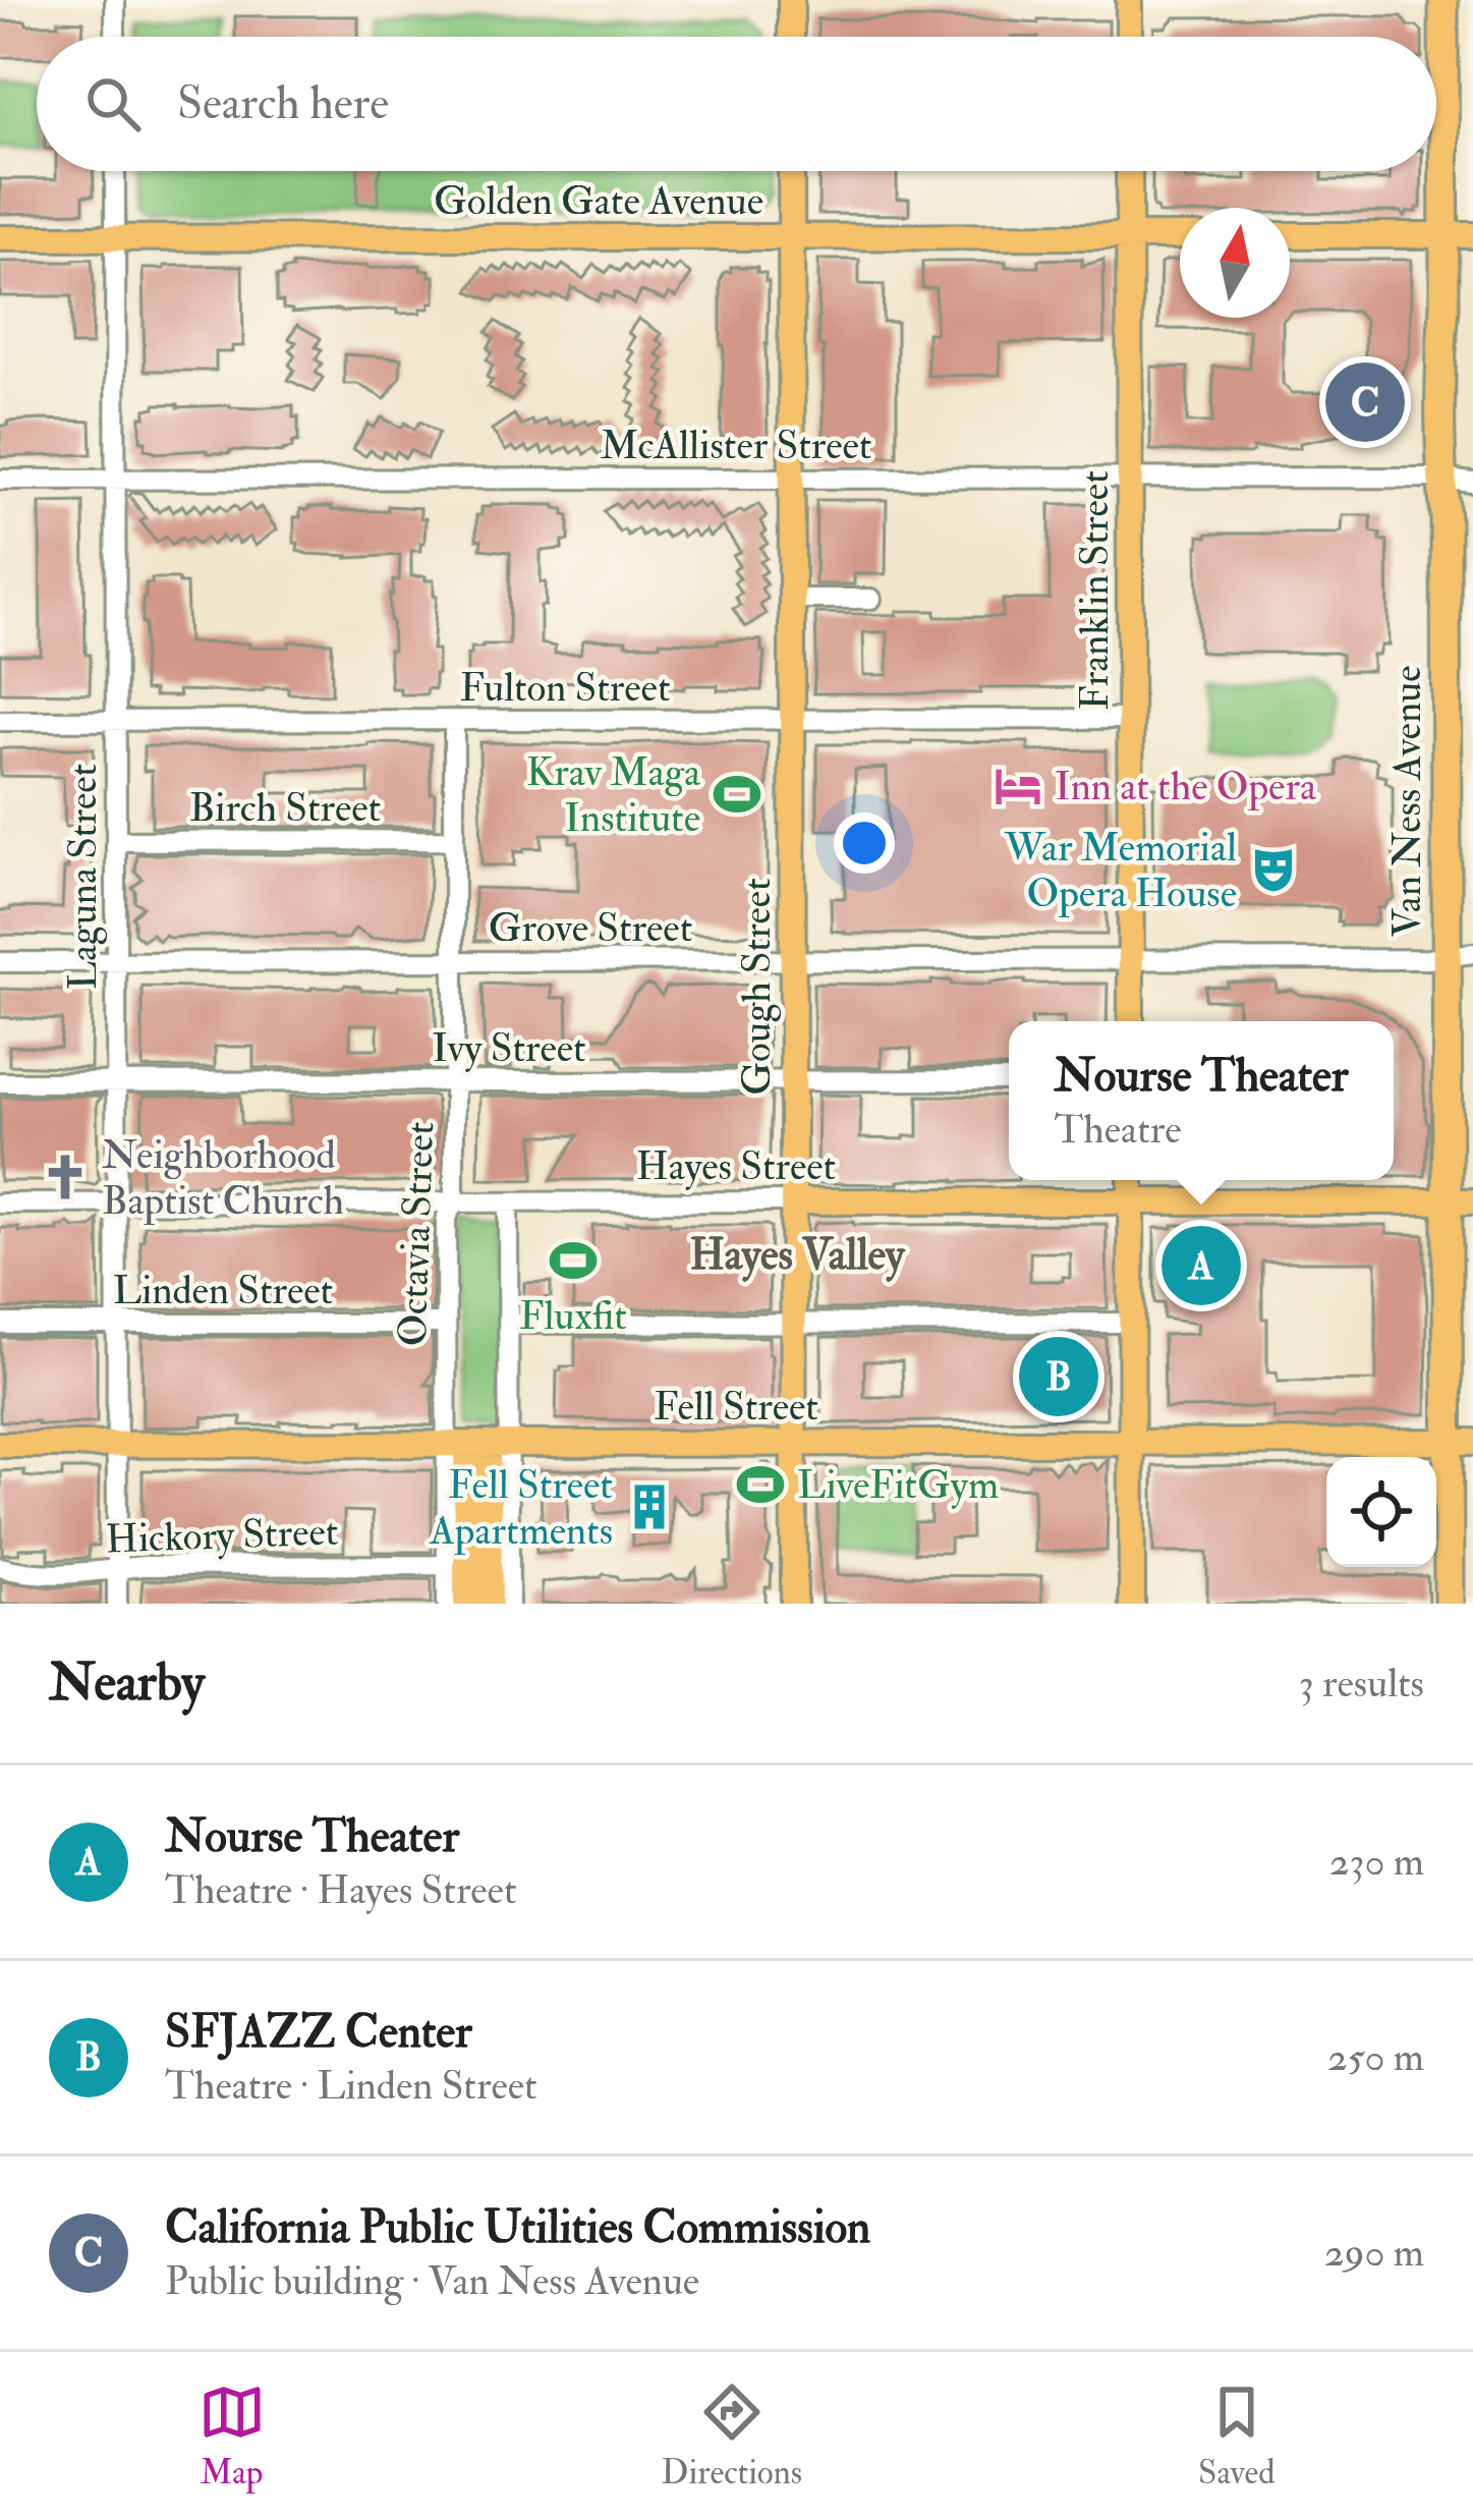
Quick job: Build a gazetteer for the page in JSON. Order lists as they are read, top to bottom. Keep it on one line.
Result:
{"streets":{"highway":["Van Ness Avenue"],"main road":["Golden Gate Avenue","Franklin Street","Gough Street","Hayes Street","Fell Street"],"street":["McAllister Street","Fulton Street","Birch Street","Laguna Street","Grove Street","Ivy Street","Octavia Street","Linden Street","Hickory Street"]},"crossings":[["Golden Gate Avenue","Franklin Street"],["Golden Gate Avenue","Laguna Street"],["Golden Gate Avenue","Gough Street"],["McAllister Street","Franklin Street"],["McAllister Street","Van Ness Avenue"],["McAllister Street","Laguna Street"],["McAllister Street","Gough Street"],["Franklin Street","Fulton Street"],["Franklin Street","Grove Street"],["Fulton Street","Laguna Street"],["Fulton Street","Gough Street"],["Fulton Street","Octavia Street"],["Van Ness Avenue","Grove Street"],["Van Ness Avenue","Hayes Street"],["Van Ness Avenue","Fell Street"],["Birch Street","Laguna Street"],["Birch Street","Octavia Street"],["Laguna Street","Grove Street"],["Laguna Street","Ivy Street"],["Laguna Street","Hayes Street"],["Laguna Street","Linden Street"],["Laguna Street","Fell Street"],["Laguna Street","Hickory Street"],["Grove Street","Gough Street"],["Grove Street","Octavia Street"],["Gough Street","Ivy Street"],["Gough Street","Hayes Street"],["Gough Street","Fell Street"],["Ivy Street","Octavia Street"],["Hayes Street","Octavia Street"],["Octavia Street","Linden Street"],["Octavia Street","Fell Street"],["Octavia Street","Hickory Street"]],"districts":["Hayes Valley"],"places":{"hotel":["Inn at the Opera"],"sports":["Krav Maga Institute","Fluxfit","LiveFitGym"],"theatre":["War Memorial Opera House"],"church":["Neighborhood Baptist Church"],"building":["Fell Street Apartments"]},"north":"top","page":{"search":"Search here","pins":["C","A","B"],"popup":["Nourse Theater","Theatre"],"heading":["Nearby","3 results"],"list":[{"mark":"A","name":"Nourse Theater","note":"Theatre · Hayes Street","value":"230 m"},{"mark":"B","name":"SFJAZZ Center","note":"Theatre · Linden Street","value":"250 m"},{"mark":"C","name":"California Public Utilities Commission","note":"Public building · Van Ness Avenue","value":"290 m"}],"nav":["Map","Directions","Saved"]}}
